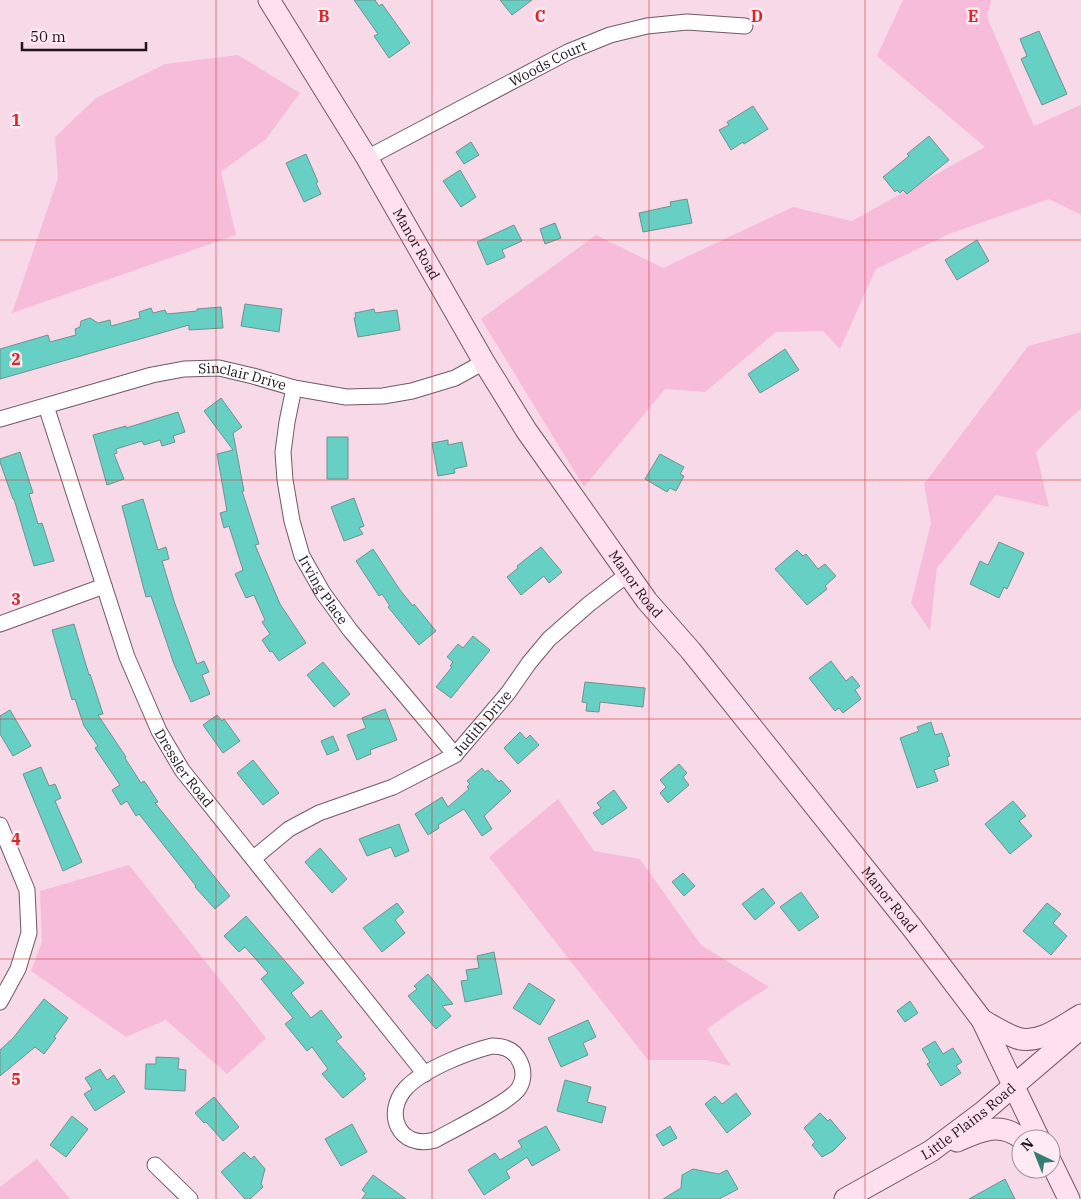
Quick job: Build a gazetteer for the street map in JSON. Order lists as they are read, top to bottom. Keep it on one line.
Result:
{"streets":{"street":["Woods Court","Manor Road","Sinclair Drive","Irving Place","Judith Drive","Dressler Road","Little Plains Road"]},"crossings":[["Woods Court","Manor Road"],["Manor Road","Sinclair Drive"],["Manor Road","Judith Drive"],["Manor Road","Little Plains Road"],["Sinclair Drive","Irving Place"],["Sinclair Drive","Dressler Road"],["Irving Place","Judith Drive"],["Judith Drive","Dressler Road"]],"scale_bar":"50 m","north":"top left","grid":{"columns":["B","C","D","E"],"rows":["1","2","3","4","5"]}}
